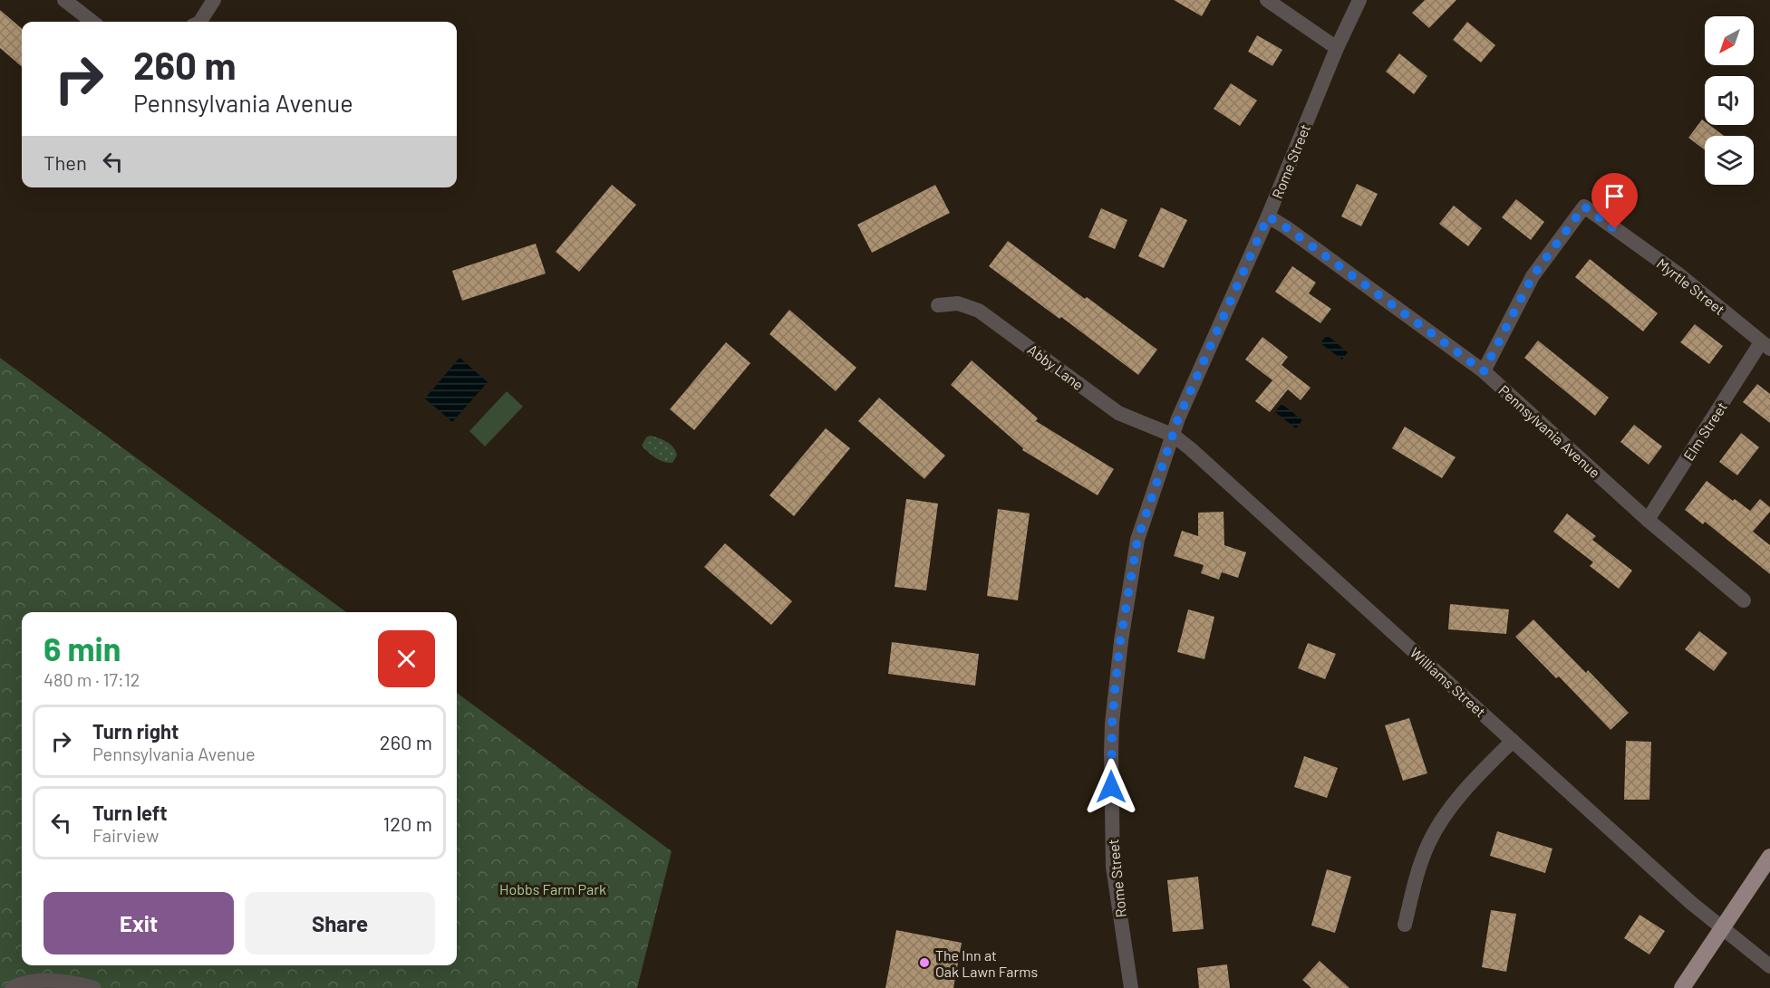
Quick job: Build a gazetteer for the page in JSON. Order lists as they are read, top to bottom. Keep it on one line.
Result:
{"streets":{"street":["Rome Street","Myrtle Street","Abby Lane","Pennsylvania Avenue","Elm Street","Williams Street"]},"crossings":[["Rome Street","Abby Lane"],["Rome Street","Pennsylvania Avenue"],["Rome Street","Williams Street"],["Myrtle Street","Pennsylvania Avenue"],["Myrtle Street","Elm Street"],["Abby Lane","Williams Street"],["Pennsylvania Avenue","Elm Street"]],"parks":["Hobbs Farm Park"],"places":["The Inn at Oak Lawn Farms"],"north":"bottom left","page":{"turn":["260 m","Pennsylvania Avenue"],"then":"Then","heading":["6 min","480 m · 17:12"],"list":[{"name":"Turn right","note":"Pennsylvania Avenue","value":"260 m"},{"name":"Turn left","note":"Fairview","value":"120 m"}],"buttons":["Exit","Share"]}}
